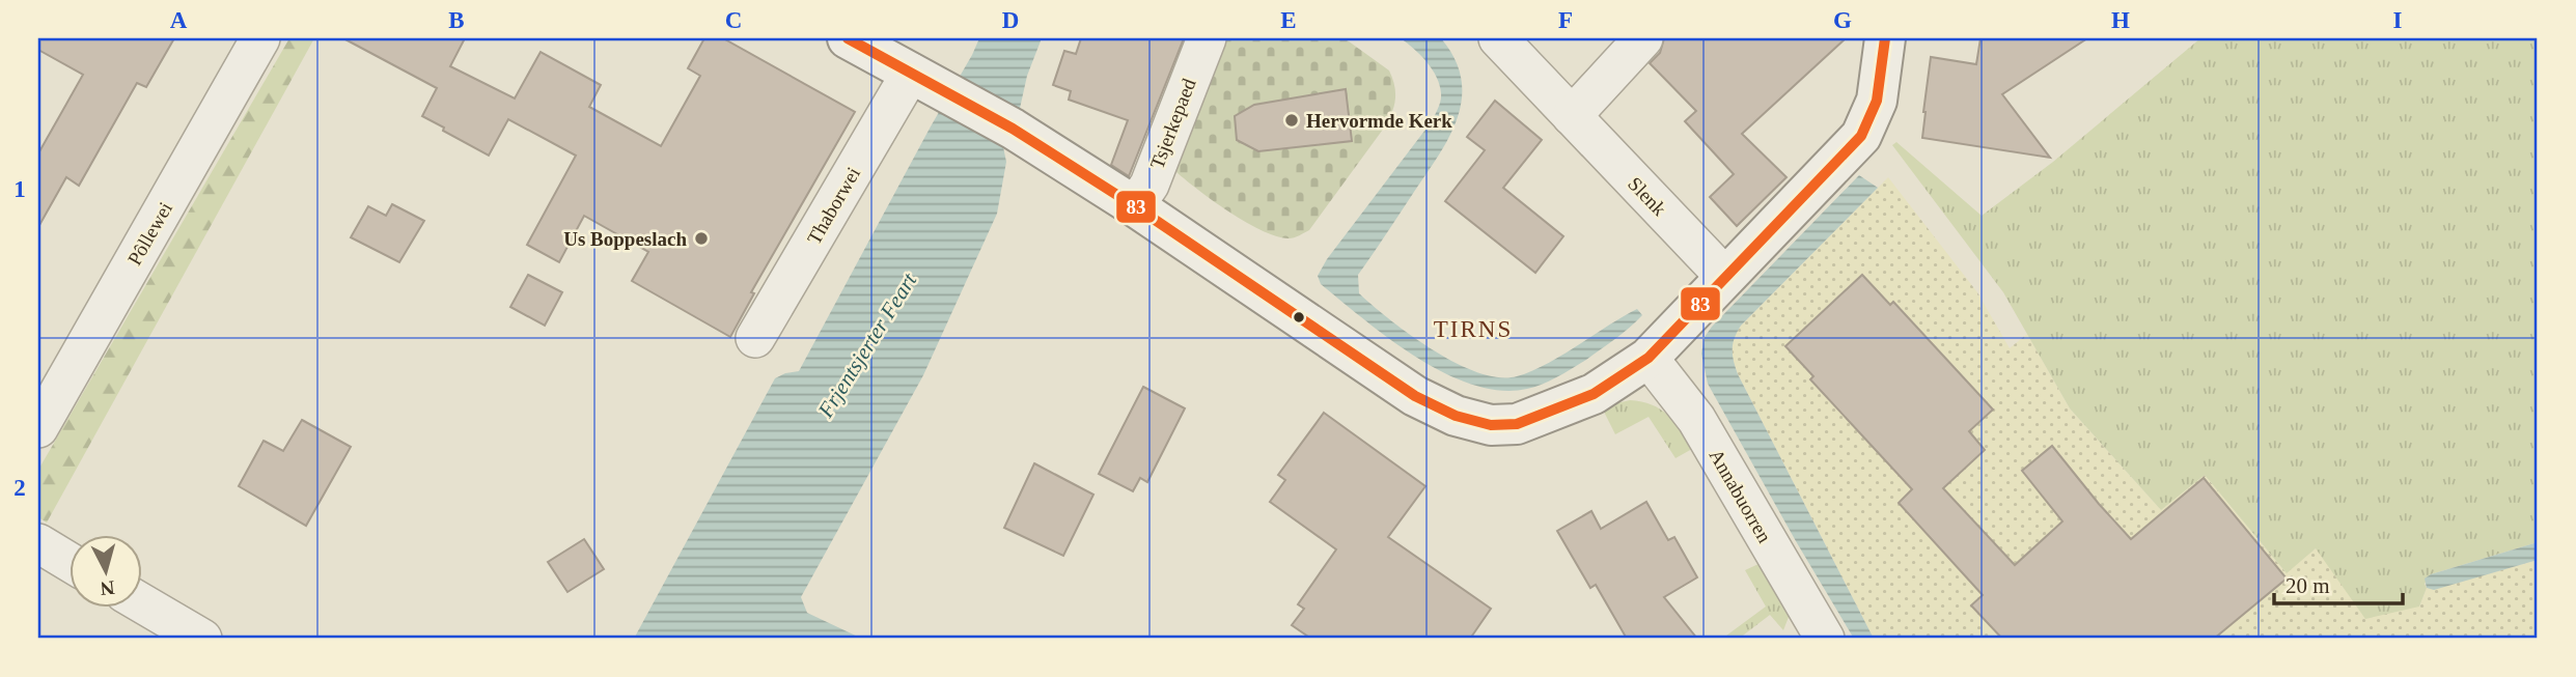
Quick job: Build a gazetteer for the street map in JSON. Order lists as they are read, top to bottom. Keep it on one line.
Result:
{"streets":{"street":["Tsjerkepaed","Slenk","Thaborwei","Pôllewei","Annabuorren"]},"districts":["TIRNS"],"water":["Frjentsjerter Feart"],"places":["Hervormde Kerk","Us Boppeslach"],"lines":["transit line 83"],"scale_bar":"20 m","north":"bottom","grid":{"columns":["A","B","C","D","E","F","G","H","I"],"rows":["1","2"]}}
